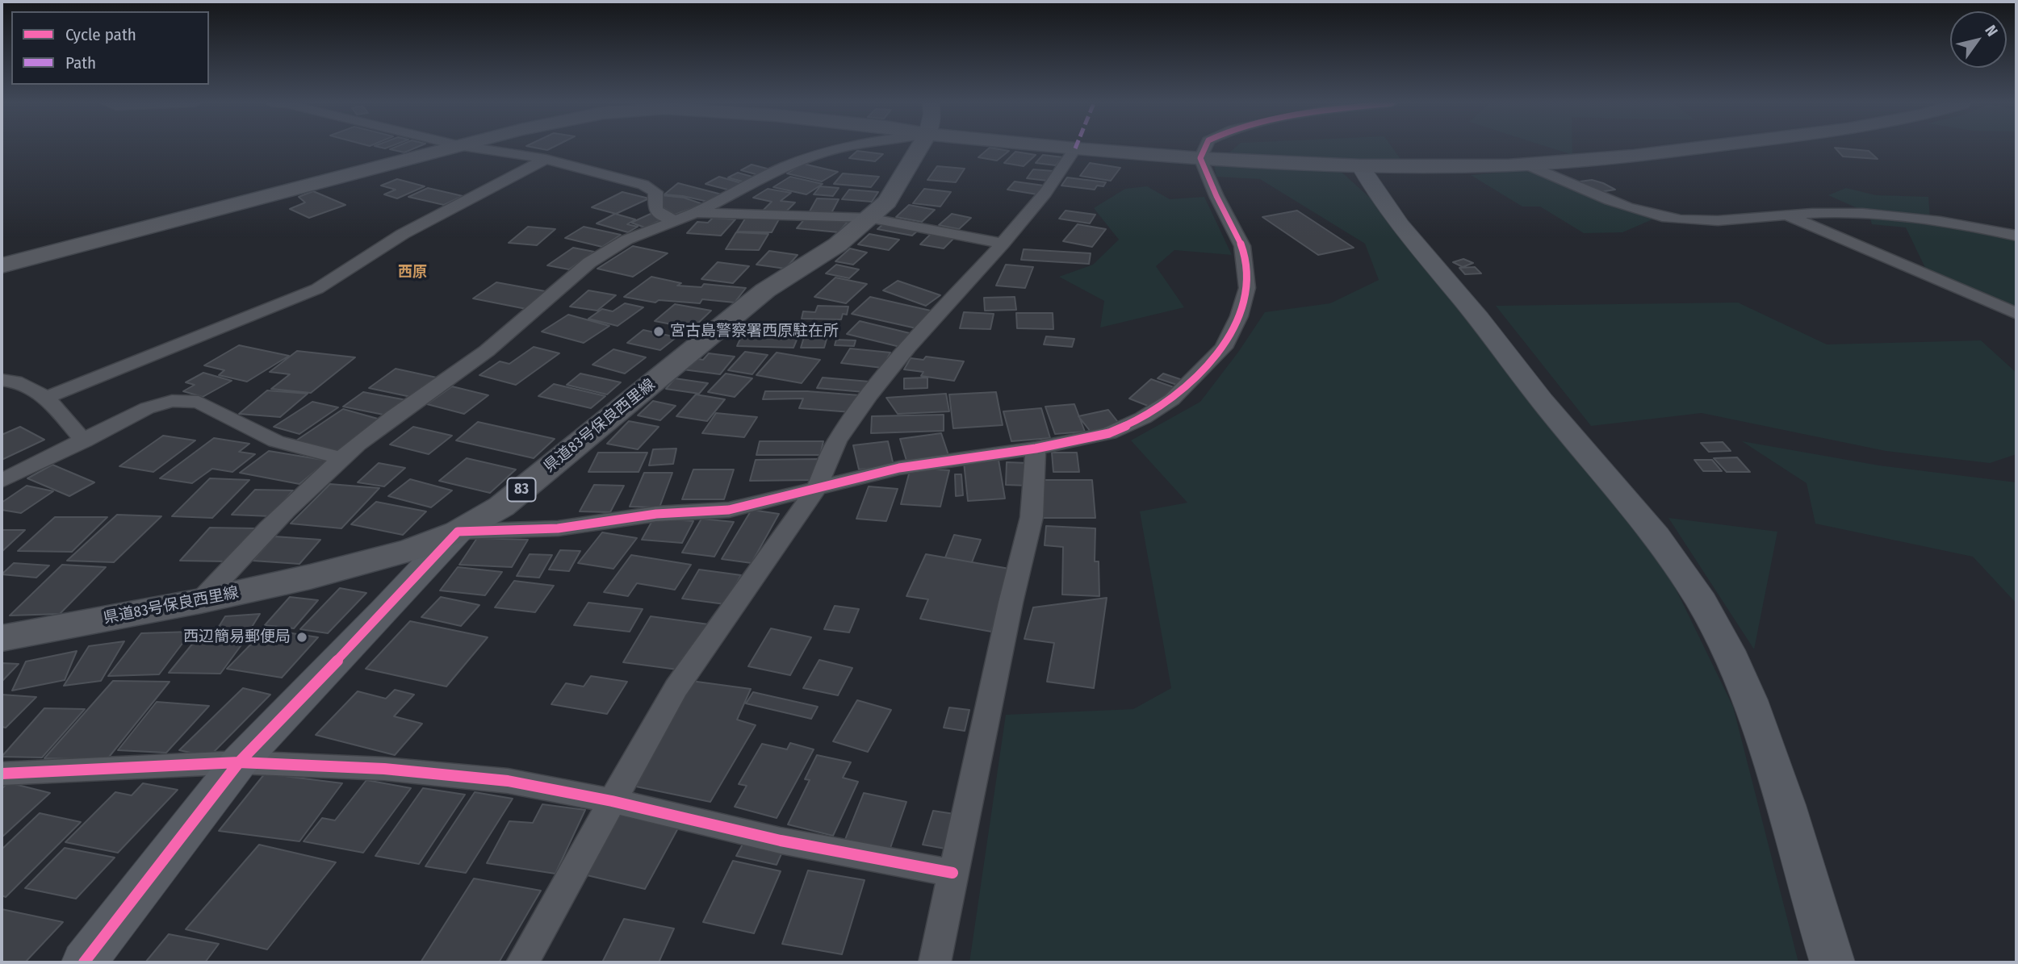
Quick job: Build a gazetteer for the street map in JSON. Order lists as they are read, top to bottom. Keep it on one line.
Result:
{"streets":{"main road":["県道83号保良西里線","83"]},"districts":["西原"],"places":["宮古島警察署西原駐在所","西辺簡易郵便局"],"legend":["Cycle path","Path"],"north":"top right"}
